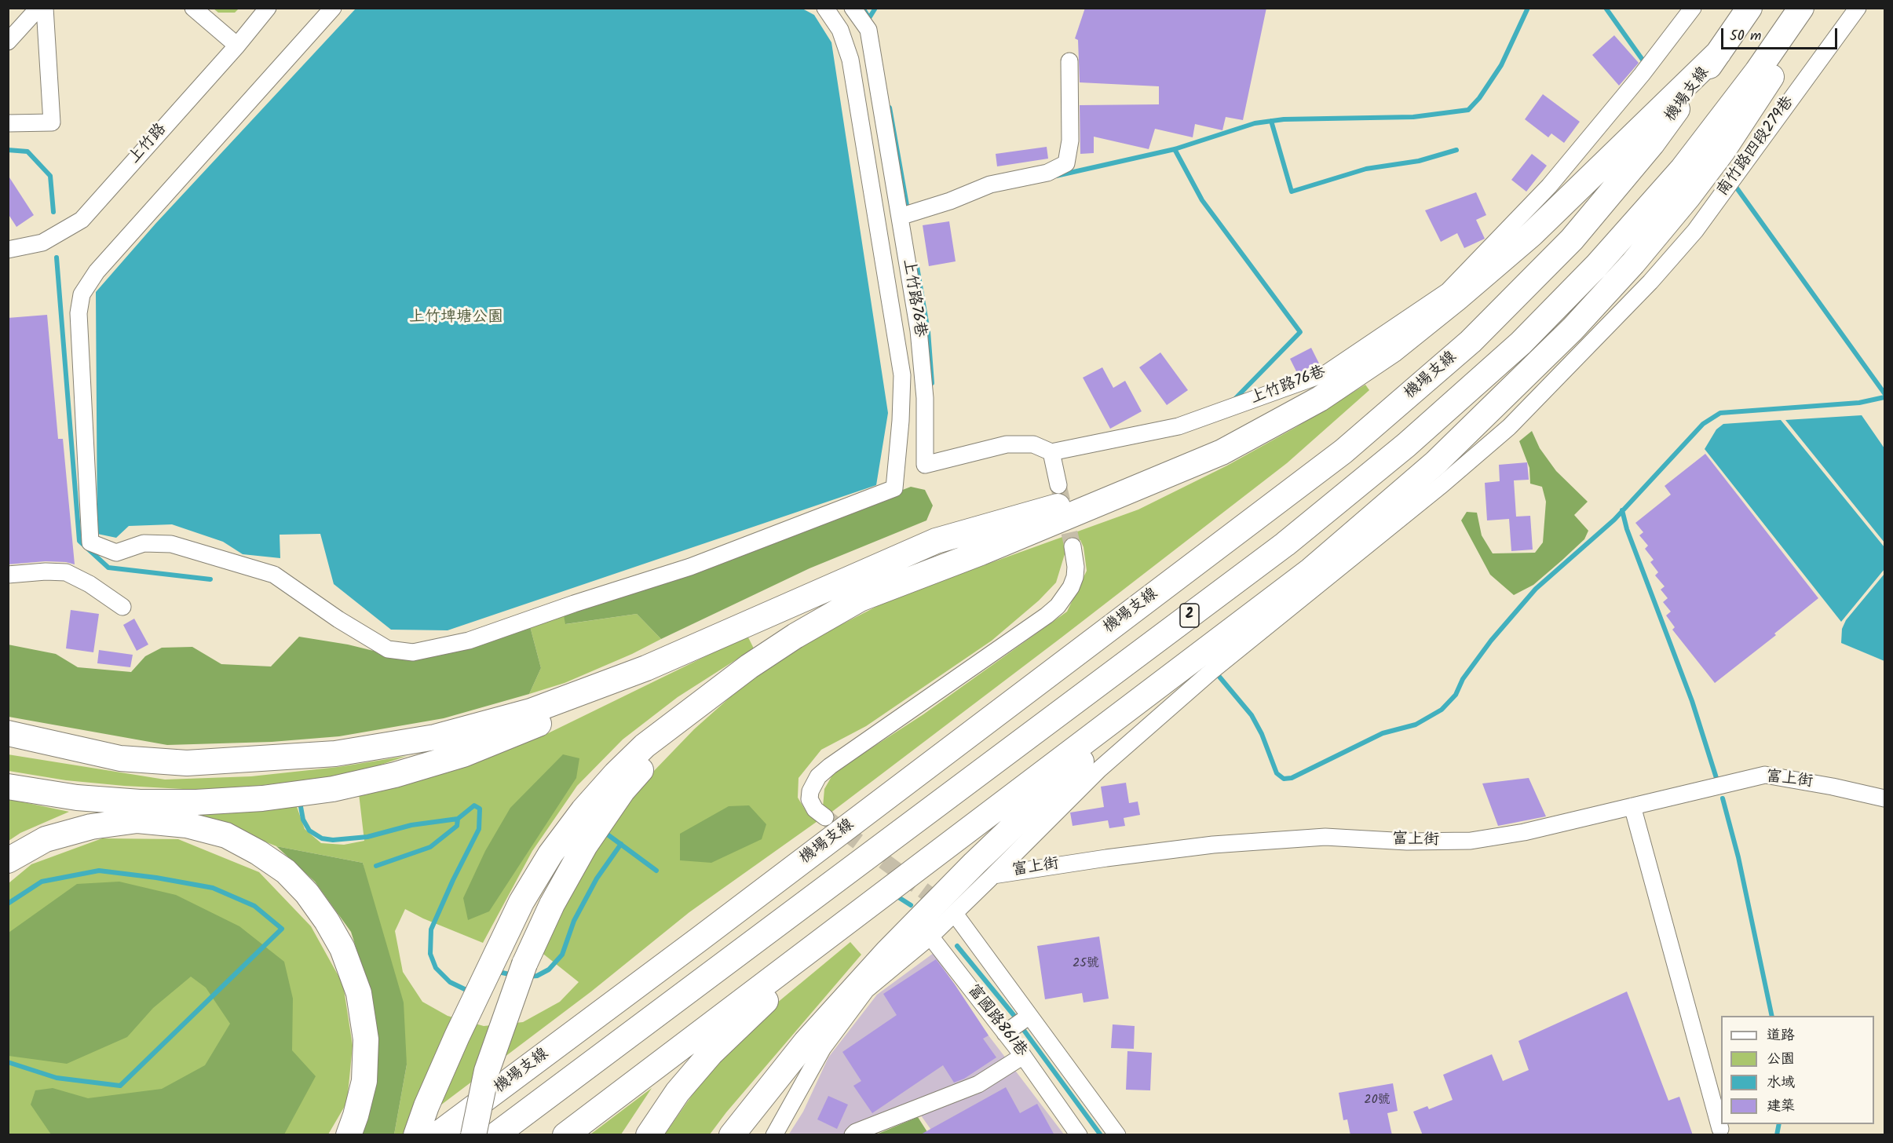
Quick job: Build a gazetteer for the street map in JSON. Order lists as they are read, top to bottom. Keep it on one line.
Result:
{"streets":{"highway":["機場支線","2"],"street":["上竹路","南竹路四段279巷","上竹路76巷","富上街","富國路861巷"]},"crossings":[["南竹路四段279巷","富上街"]],"parks":["上竹埤塘公園"],"house_numbers":["25號","20號"],"legend":["道路","公園","水域","建築"],"scale_bar":"50 m"}
